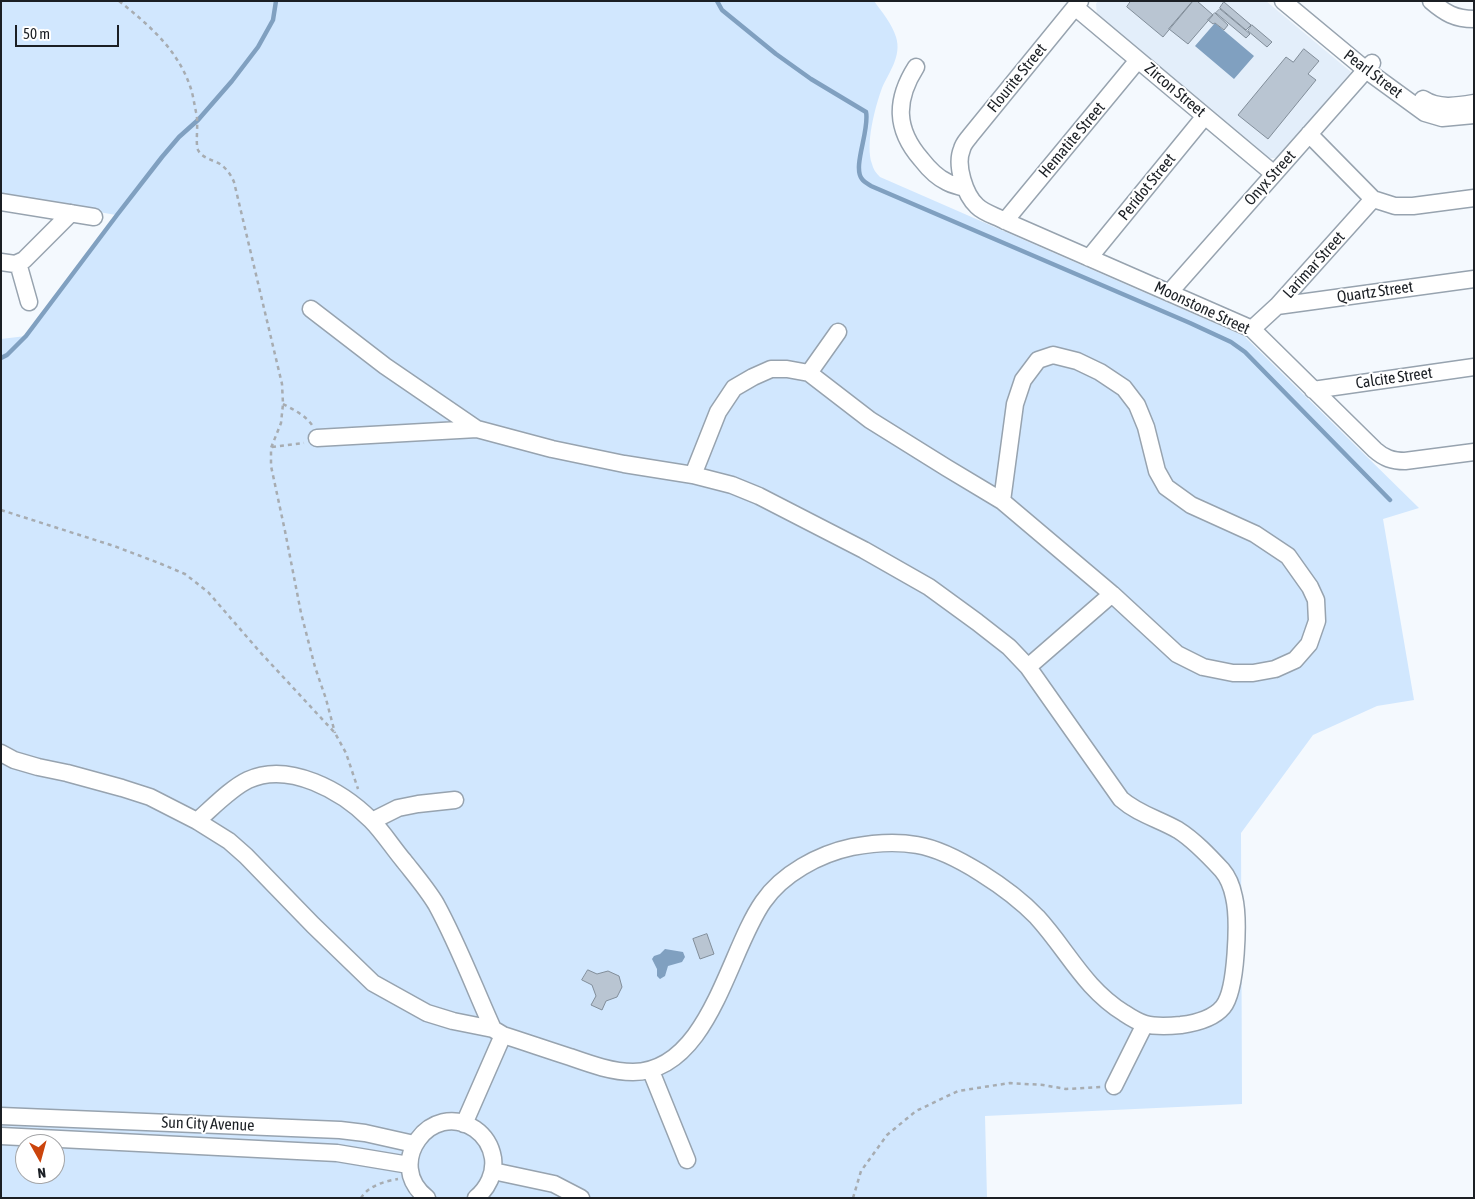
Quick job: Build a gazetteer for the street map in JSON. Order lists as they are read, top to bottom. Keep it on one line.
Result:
{"streets":{"street":["Pearl Street","Flourite Street","Zircon Street","Hematite Street","Onyx Street","Peridot Street","Larimar Street","Quartz Street","Moonstone Street","Calcite Street","Sun City Avenue"]},"crossings":[["Pearl Street","Onyx Street"],["Flourite Street","Zircon Street"],["Flourite Street","Moonstone Street"],["Zircon Street","Hematite Street"],["Zircon Street","Onyx Street"],["Zircon Street","Peridot Street"],["Hematite Street","Moonstone Street"],["Onyx Street","Moonstone Street"],["Peridot Street","Moonstone Street"],["Larimar Street","Quartz Street"],["Larimar Street","Moonstone Street"],["Moonstone Street","Calcite Street"]],"scale_bar":"50 m","north":"bottom"}
